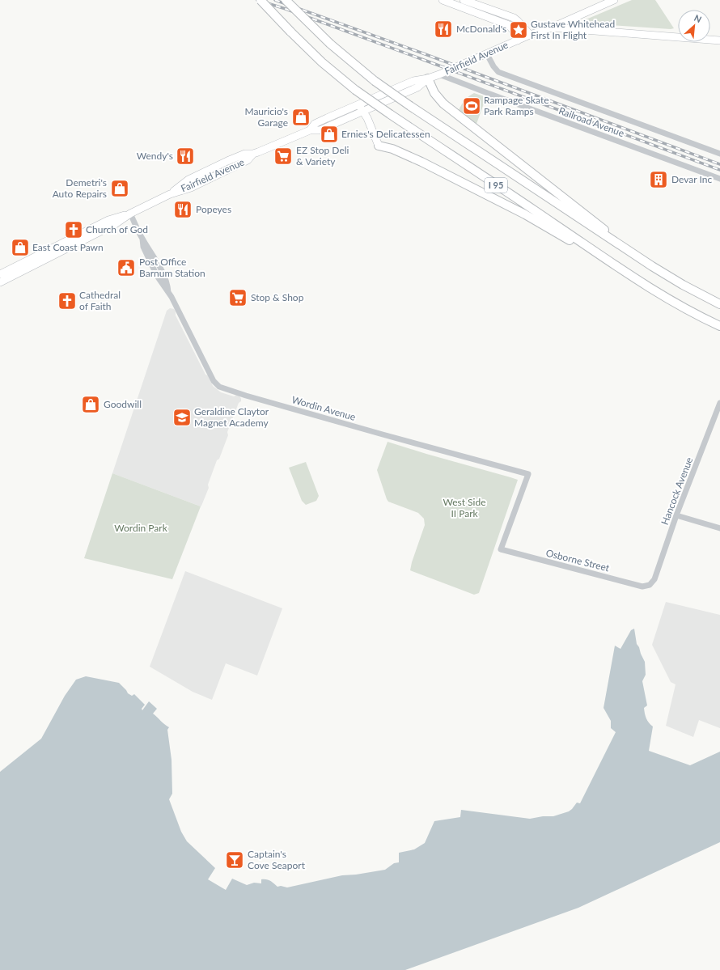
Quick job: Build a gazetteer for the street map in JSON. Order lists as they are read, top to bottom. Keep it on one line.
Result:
{"streets":{"highway":["I 95"],"main road":["Fairfield Avenue"],"street":["Railroad Avenue","Wordin Avenue","Hancock Avenue","Osborne Street"]},"crossings":[["Fairfield Avenue","Railroad Avenue"],["Fairfield Avenue","Wordin Avenue"],["Wordin Avenue","Osborne Street"],["Hancock Avenue","Osborne Street"]],"parks":["West Side II Park","Wordin Park"],"places":{"restaurant":["McDonald's","Wendy's","Popeyes"],"place":["Gustave Whitehead First In Flight"],"sports":["Rampage Skate Park Ramps"],"shop":["Mauricio's Garage","Ernies's Delicatessen","Demetri's Auto Repairs","East Coast Pawn","Goodwill"],"supermarket":["EZ Stop Deli & Variety","Stop & Shop"],"building":["Devar Inc"],"church":["Church of God","Cathedral of Faith"],"public building":["Post Office Barnum Station"],"school or university":["Geraldine Claytor Magnet Academy"],"bar":["Captain's Cove Seaport"]},"north":"top right"}
